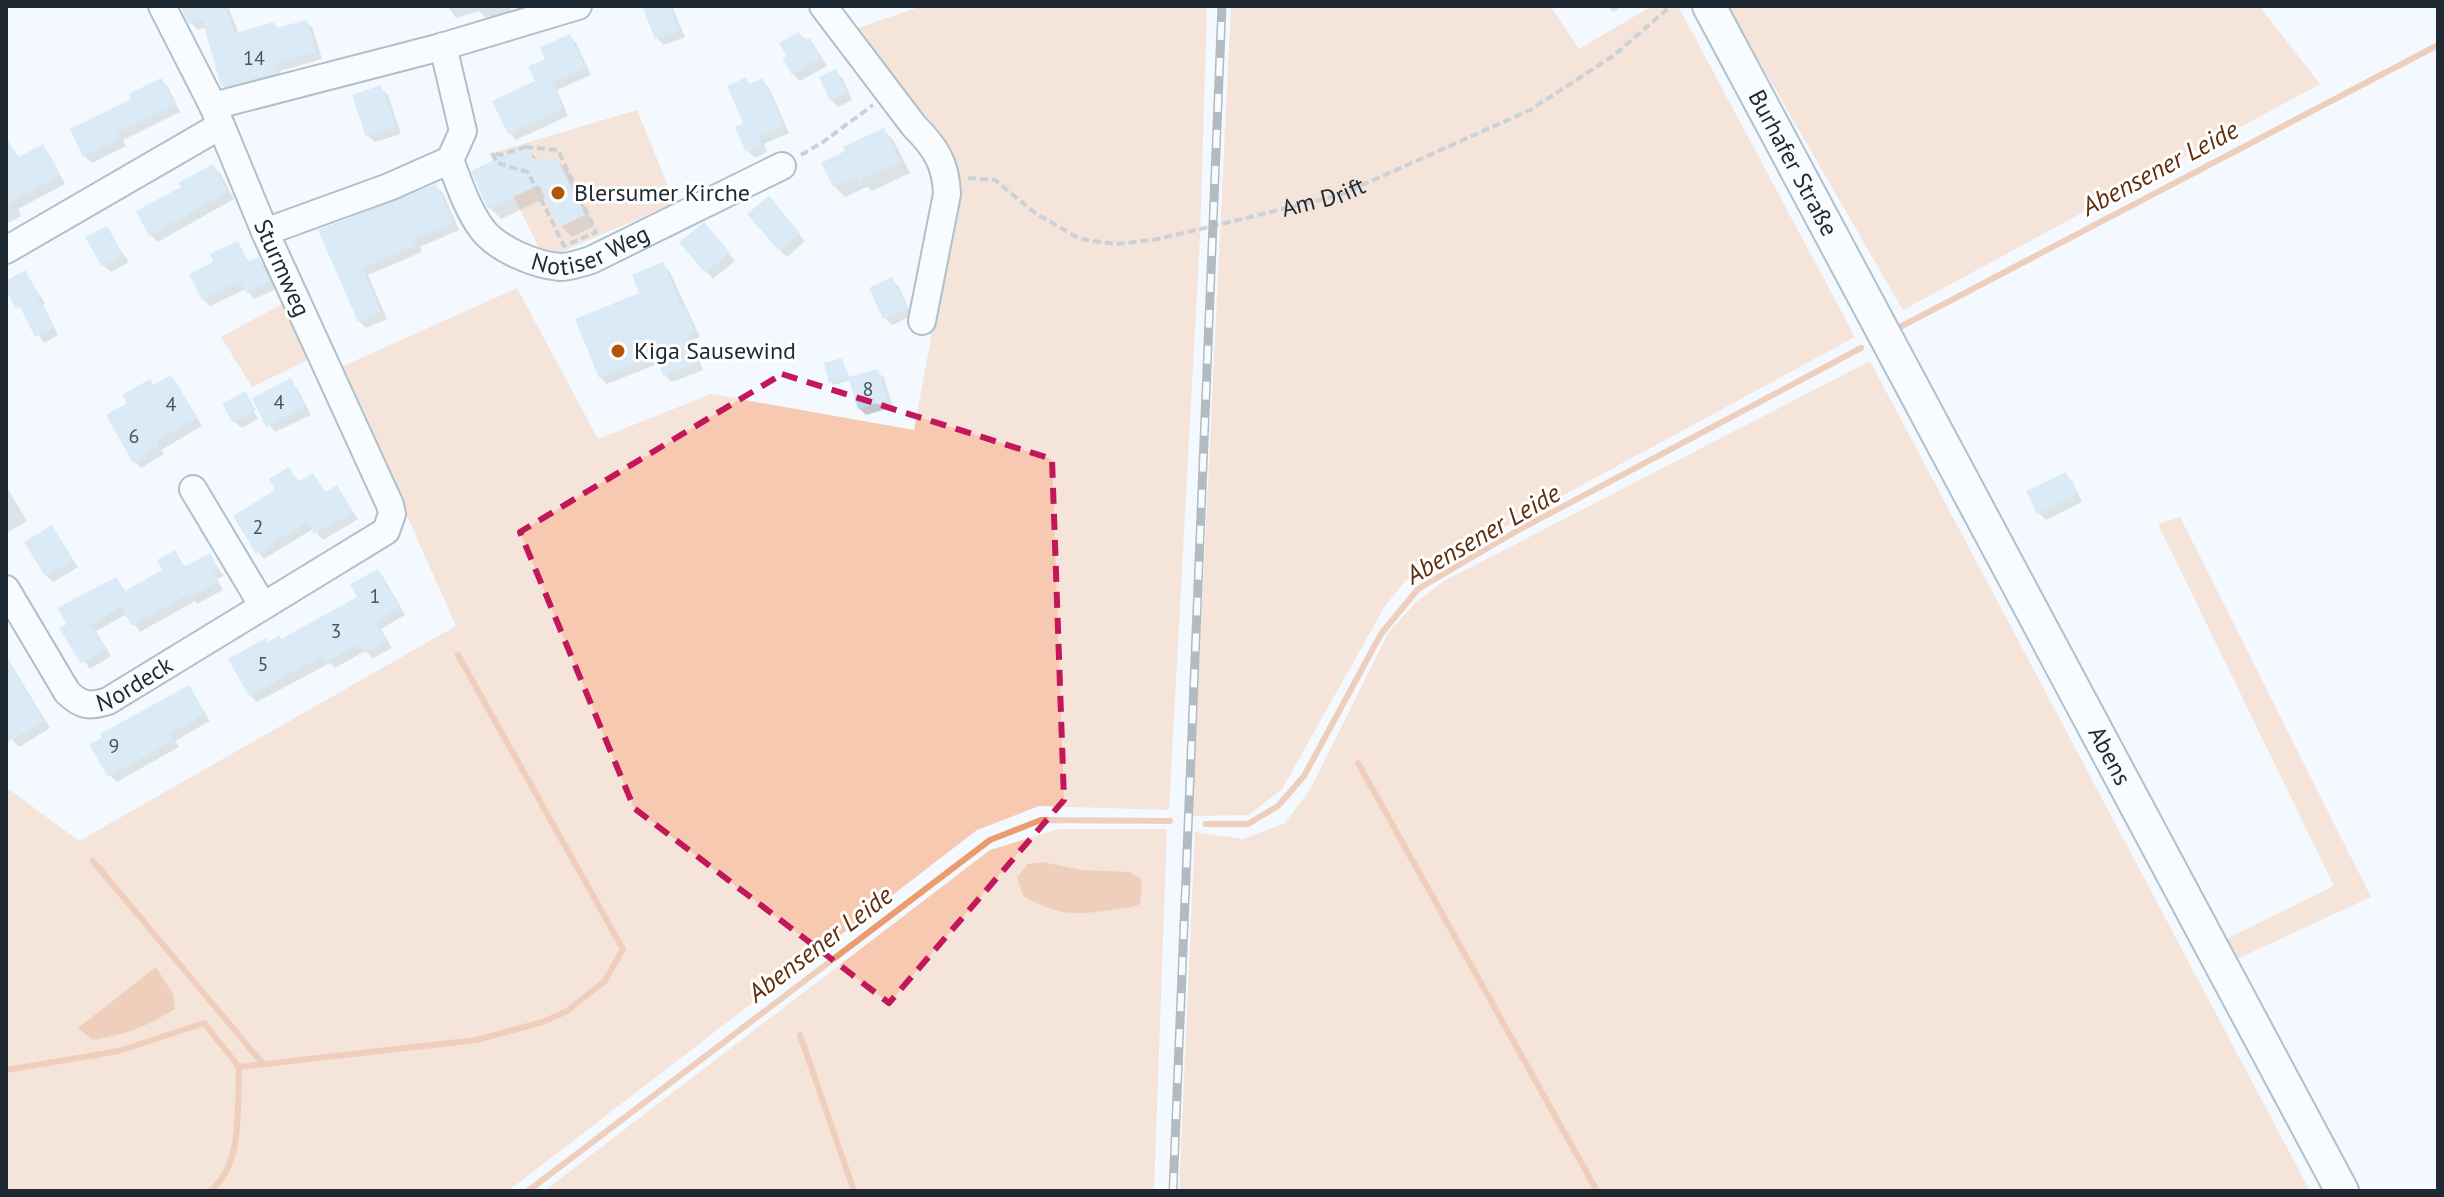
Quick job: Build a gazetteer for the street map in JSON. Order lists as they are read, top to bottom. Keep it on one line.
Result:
{"streets":{"main road":["Burhafer Straße","Abens"],"street":["Notiser Weg","Sturmweg","Nordeck"],"path":["Am Drift"]},"crossings":[["Burhafer Straße","Abens"],["Sturmweg","Nordeck"]],"water":["Abensener Leide"],"places":["Blersumer Kirche","Kiga Sausewind"],"house_numbers":["14","8","4","4","6","2","1","3","5","9"]}
